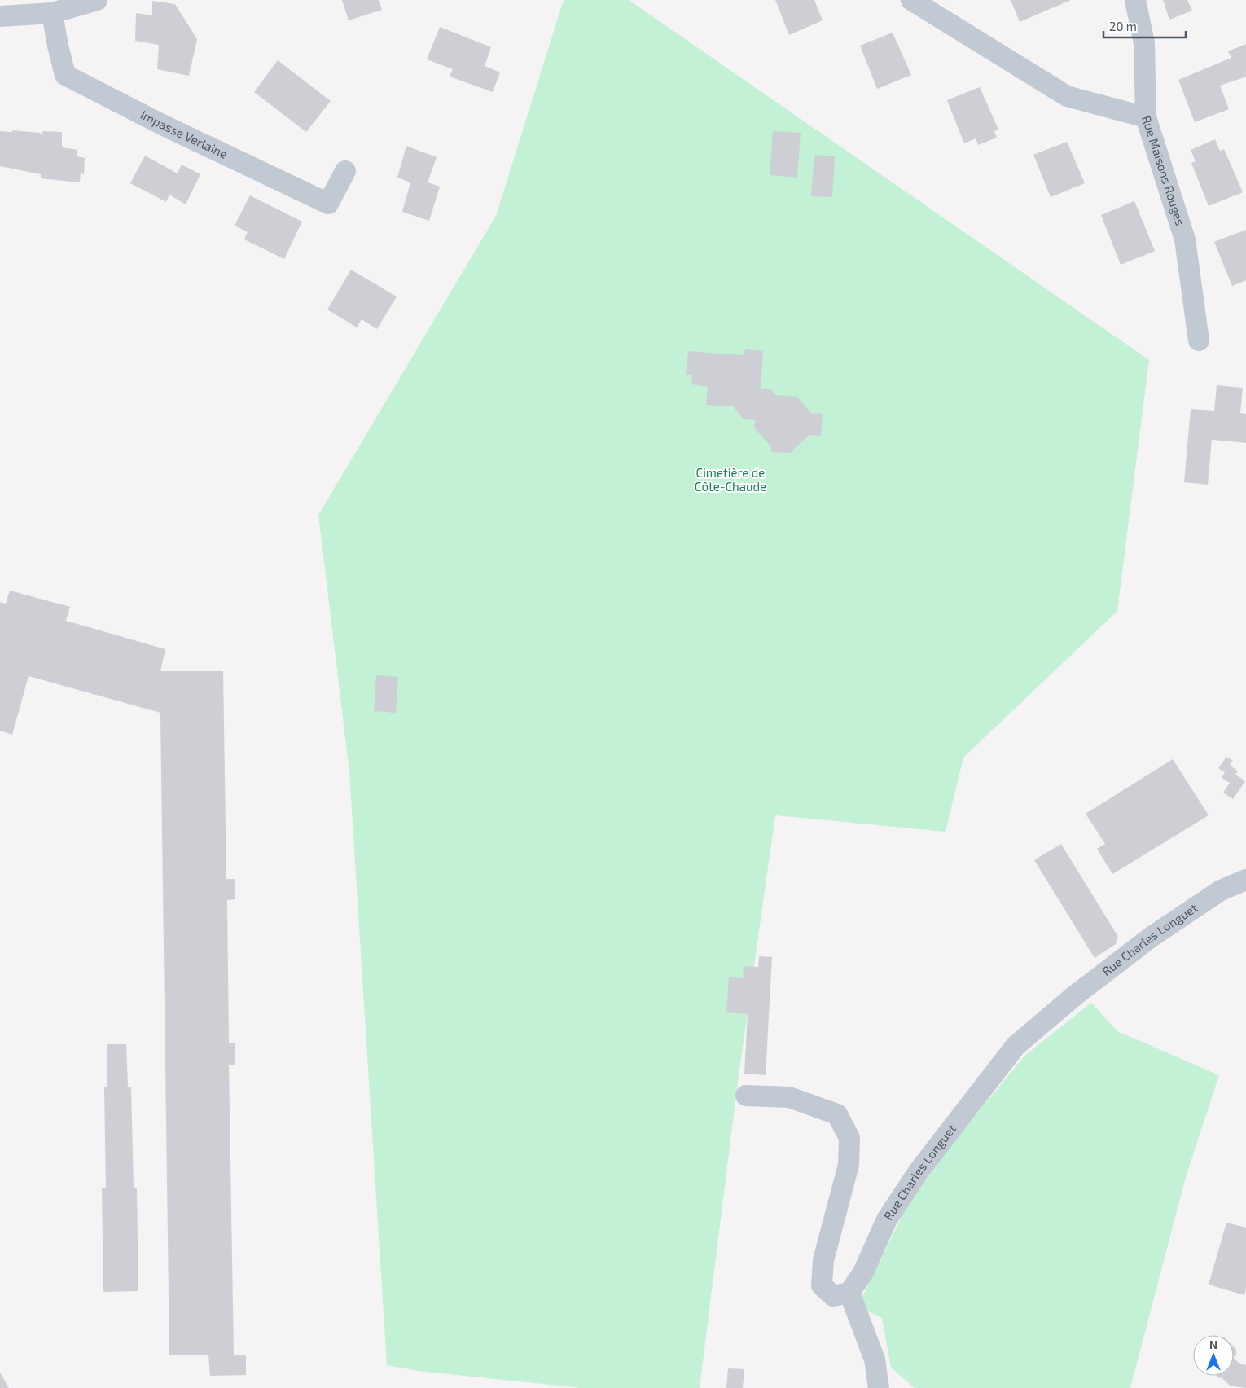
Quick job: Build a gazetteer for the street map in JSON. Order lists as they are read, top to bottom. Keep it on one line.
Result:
{"streets":{"street":["Impasse Verlaine","Rue Maisons Rouges","Rue Charles Longuet"]},"parks":["Cimetière de Côte-Chaude"],"scale_bar":"20 m","north":"top"}
